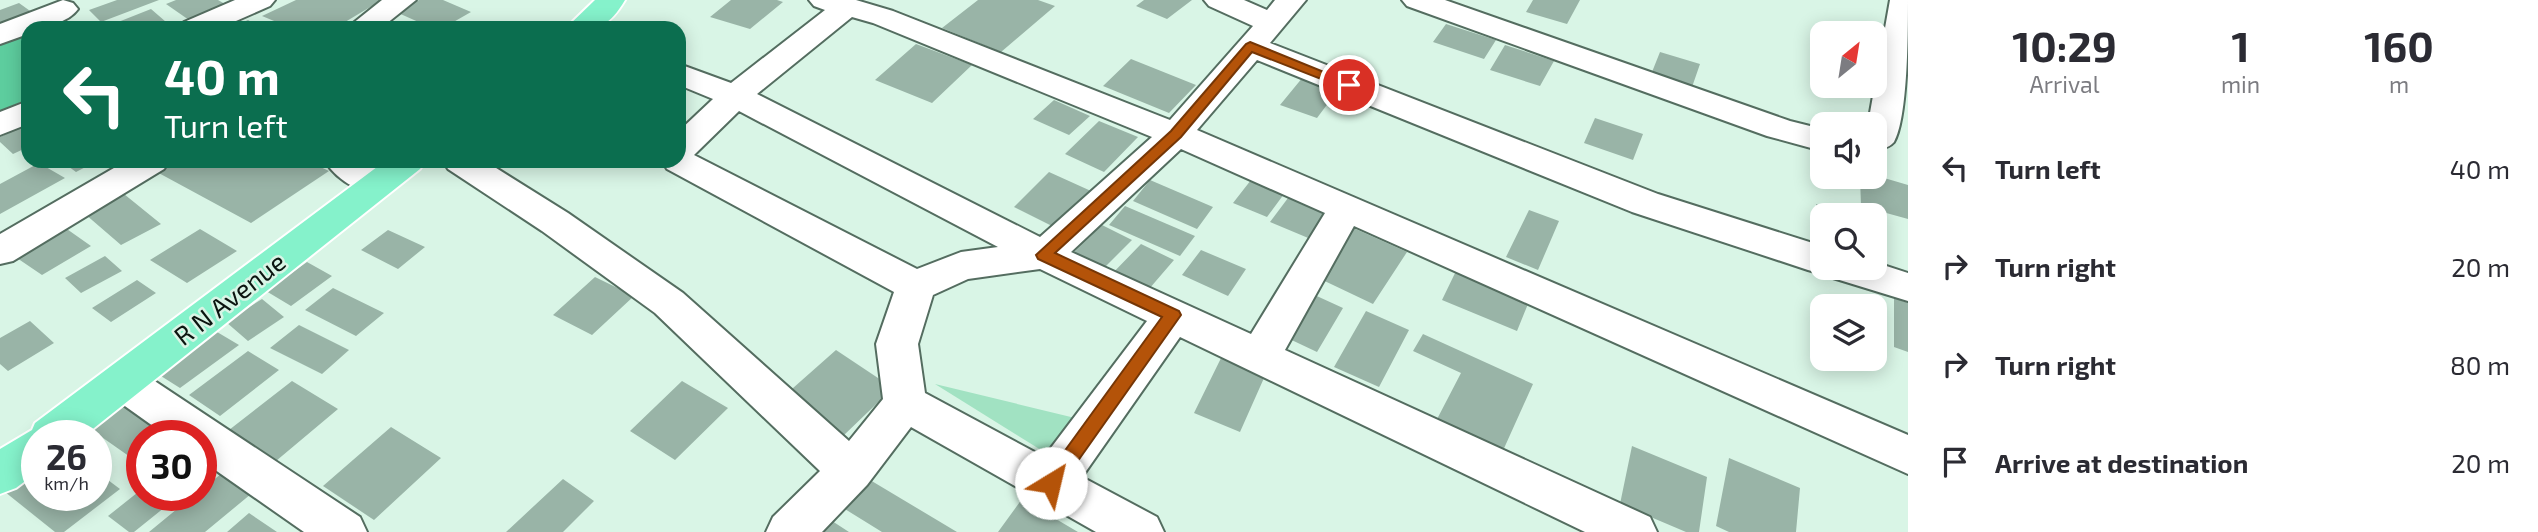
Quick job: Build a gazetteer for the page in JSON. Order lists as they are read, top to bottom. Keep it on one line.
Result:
{"streets":{"main road":["R N Avenue"]},"north":"top right","page":{"eta":["10:29","Arrival","1","min","160","m"],"turn":["40 m","Turn left"],"list":[{"name":"Turn left","value":"40 m"},{"name":"Turn right","value":"20 m"},{"name":"Turn right","value":"80 m"},{"name":"Arrive at destination","value":"20 m"}],"speed":"26 km/h","limit":"30"}}
